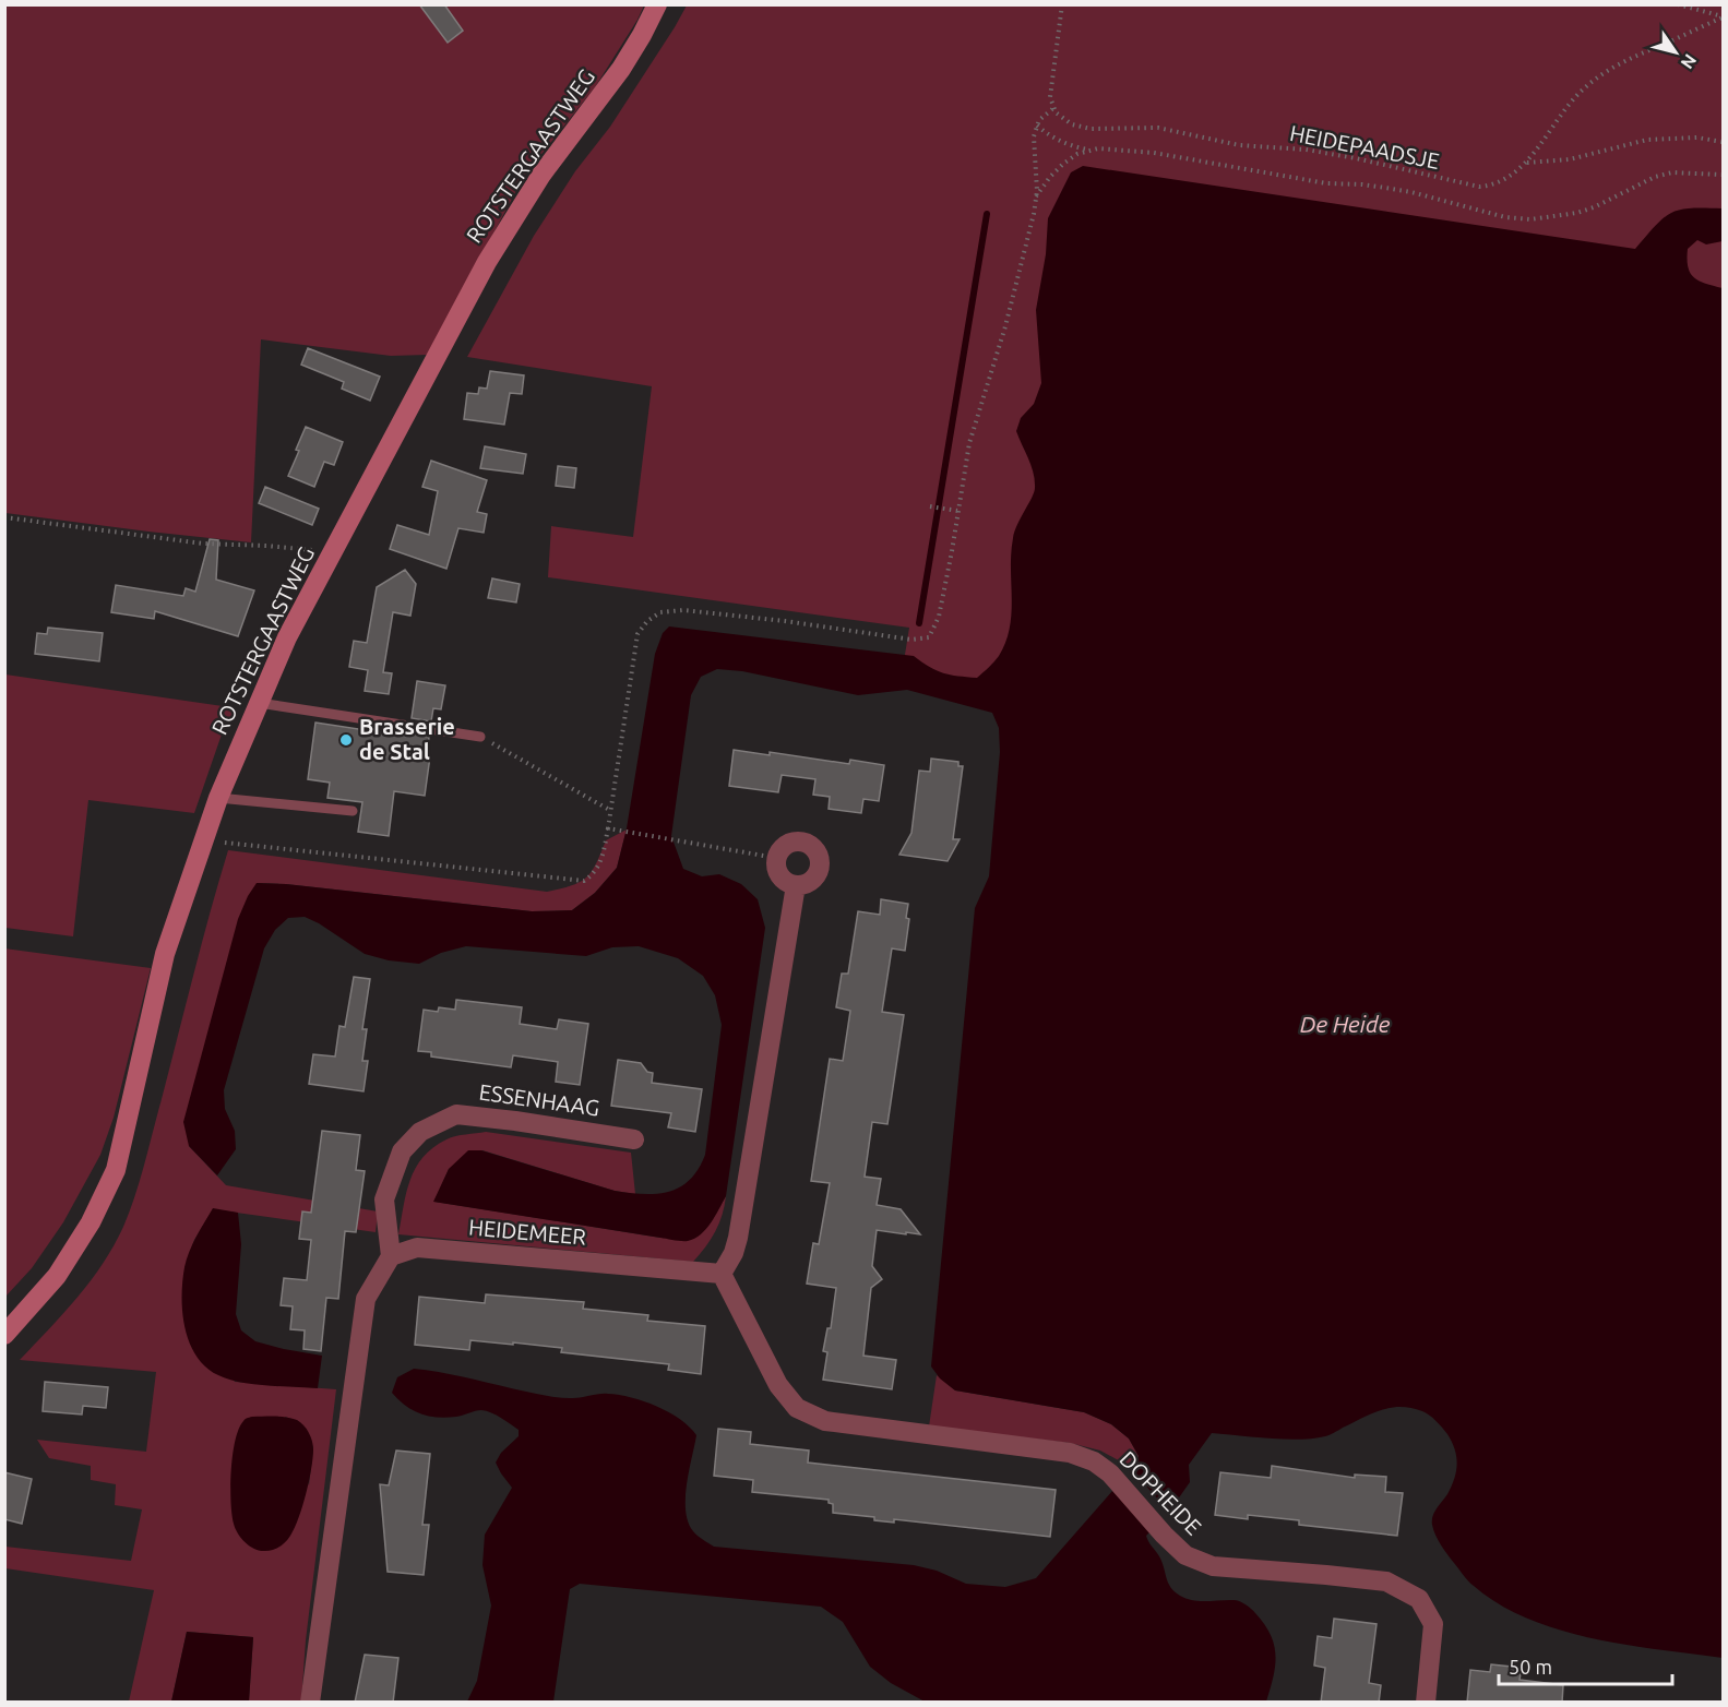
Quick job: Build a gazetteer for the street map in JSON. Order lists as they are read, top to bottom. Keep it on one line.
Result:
{"streets":{"street":["ROTSTERGAASTWEG","ESSENHAAG","HEIDEMEER","DOPHEIDE"],"path":["HEIDEPAADSJE"]},"crossings":[["ESSENHAAG","HEIDEMEER"],["HEIDEMEER","DOPHEIDE"]],"water":["De Heide"],"places":["Brasserie de Stal"],"scale_bar":"50 m","north":"bottom right"}
